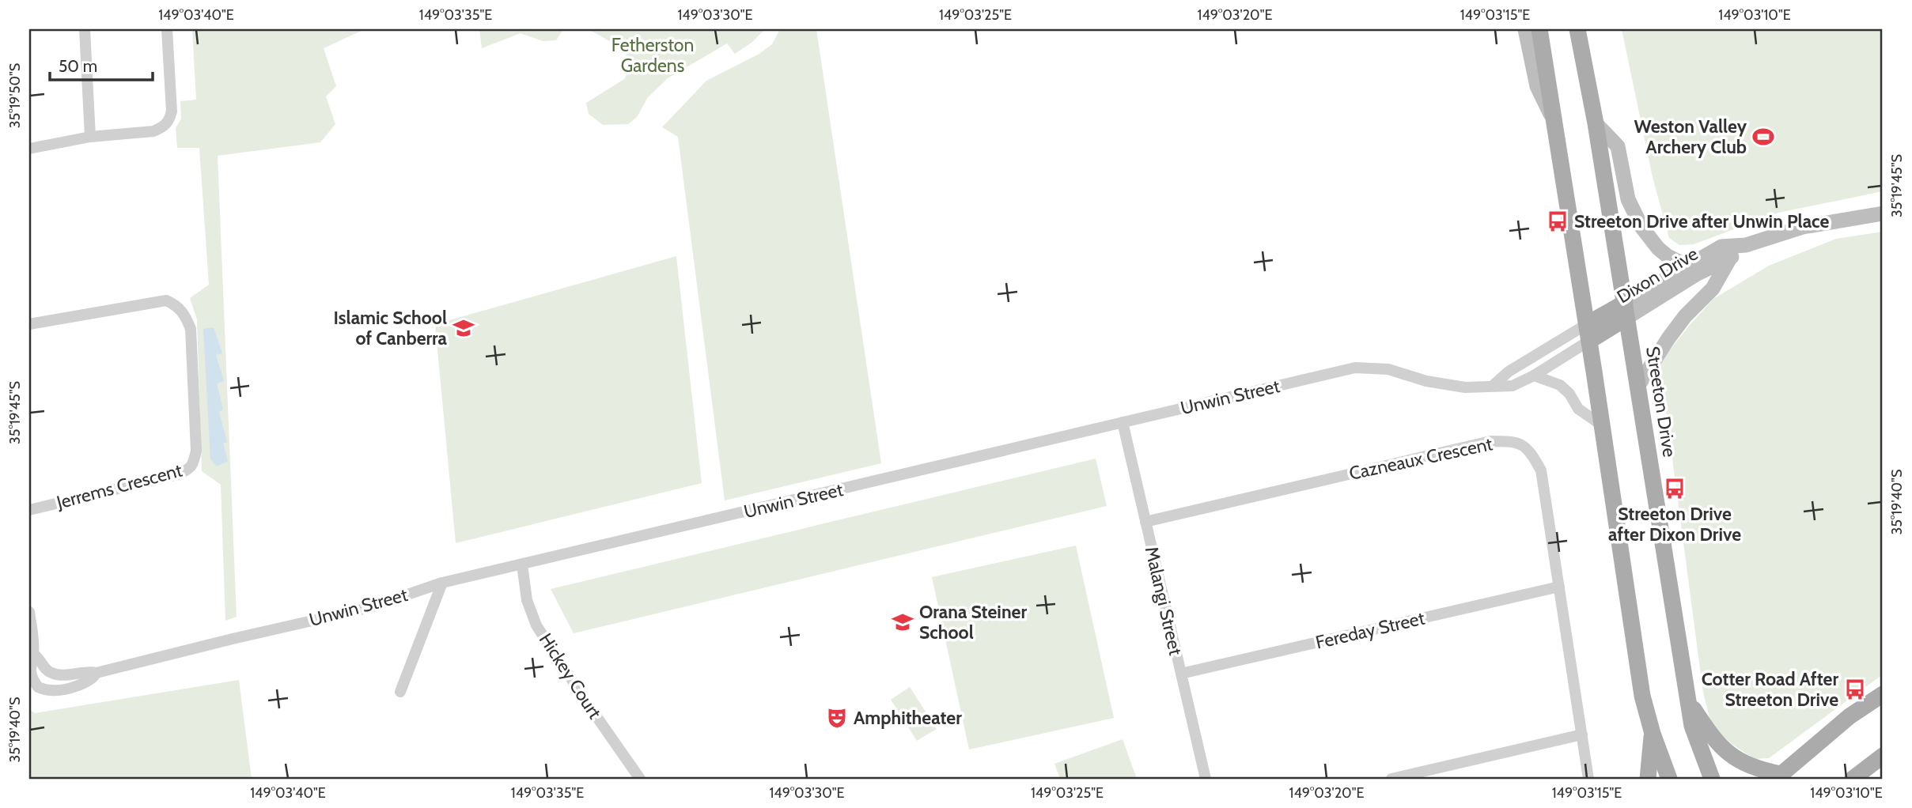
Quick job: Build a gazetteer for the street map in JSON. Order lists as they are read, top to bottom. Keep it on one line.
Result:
{"streets":{"main road":["Dixon Drive","Streeton Drive"],"street":["Unwin Street","Cazneaux Crescent","Jerrems Crescent","Malangi Street","Fereday Street","Hickey Court"]},"crossings":[["Dixon Drive","Unwin Street"],["Dixon Drive","Streeton Drive"],["Unwin Street","Malangi Street"],["Unwin Street","Hickey Court"],["Cazneaux Crescent","Malangi Street"],["Cazneaux Crescent","Fereday Street"],["Malangi Street","Fereday Street"]],"parks":["Fetherston Gardens"],"places":{"sports":["Weston Valley Archery Club"],"bus stop":["Streeton Drive after Unwin Place","Streeton Drive after Dixon Drive","Cotter Road After Streeton Drive"],"school or university":["Islamic School of Canberra","Orana Steiner School"],"theatre":["Amphitheater"]},"scale_bar":"50 m","coordinates":["149°03'40\"E","149°03'35\"E","149°03'30\"E","149°03'25\"E","149°03'20\"E","149°03'15\"E","149°03'10\"E","35°19'50\"S","35°19'45\"S","35°19'40\"S"]}
